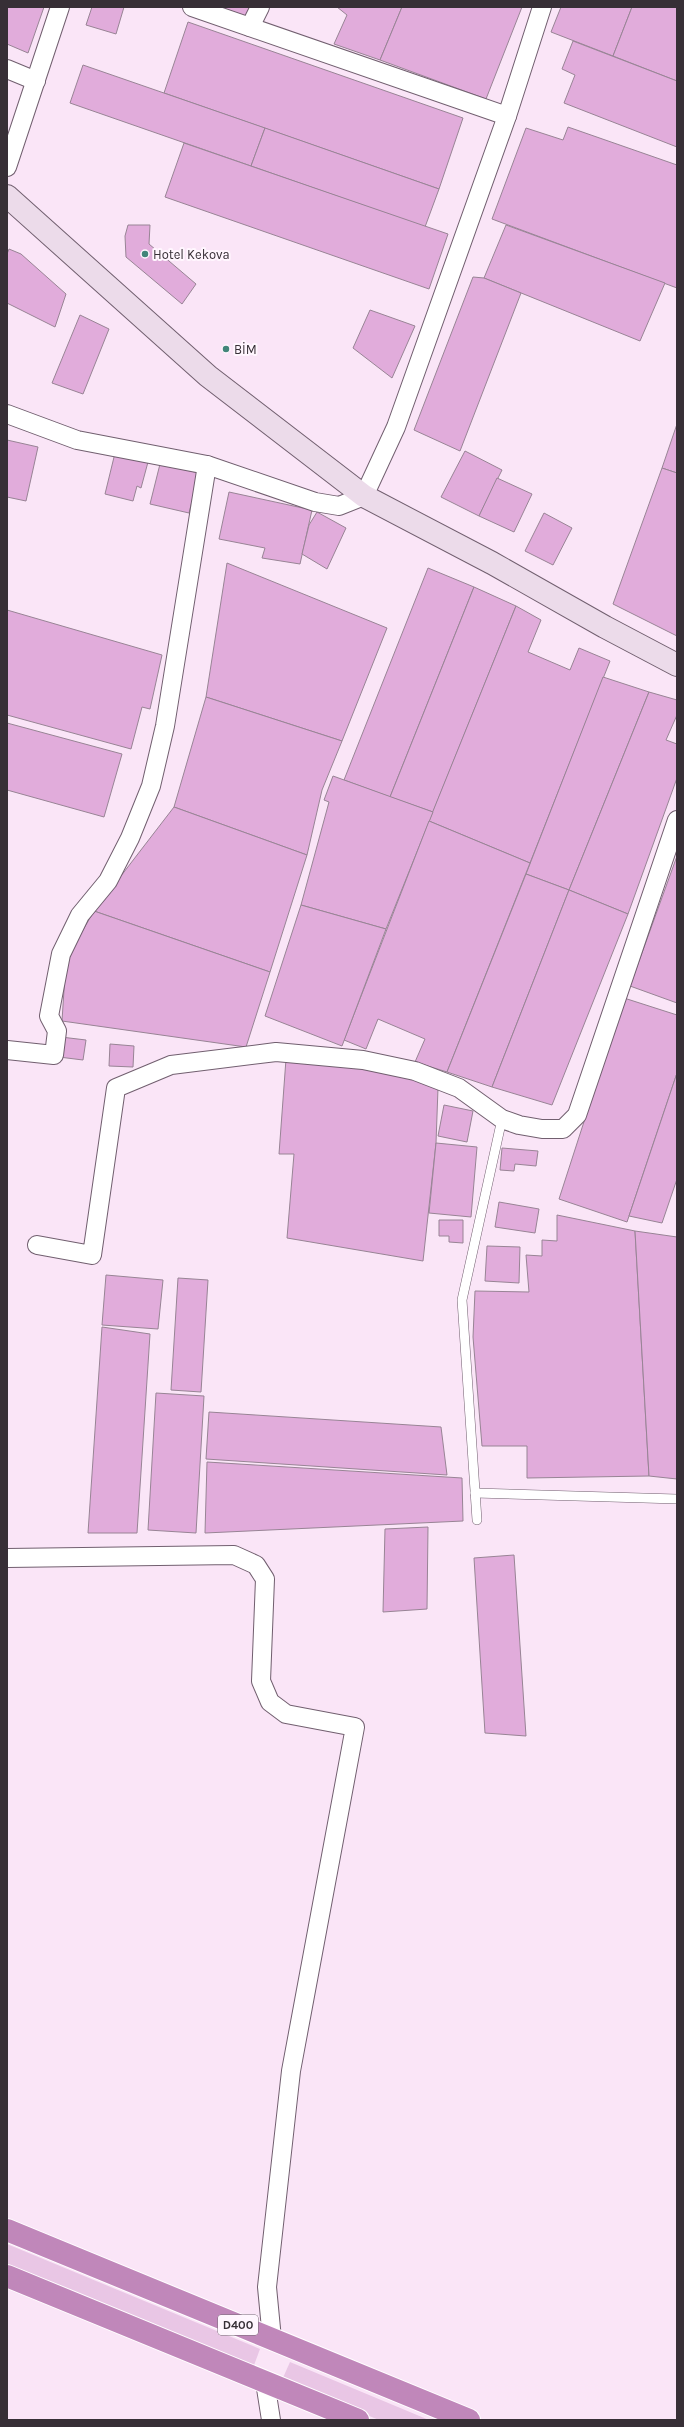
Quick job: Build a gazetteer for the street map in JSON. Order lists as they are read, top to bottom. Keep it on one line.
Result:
{"streets":{"highway":["D400"]},"places":["Hotel Kekova","BİM"]}
